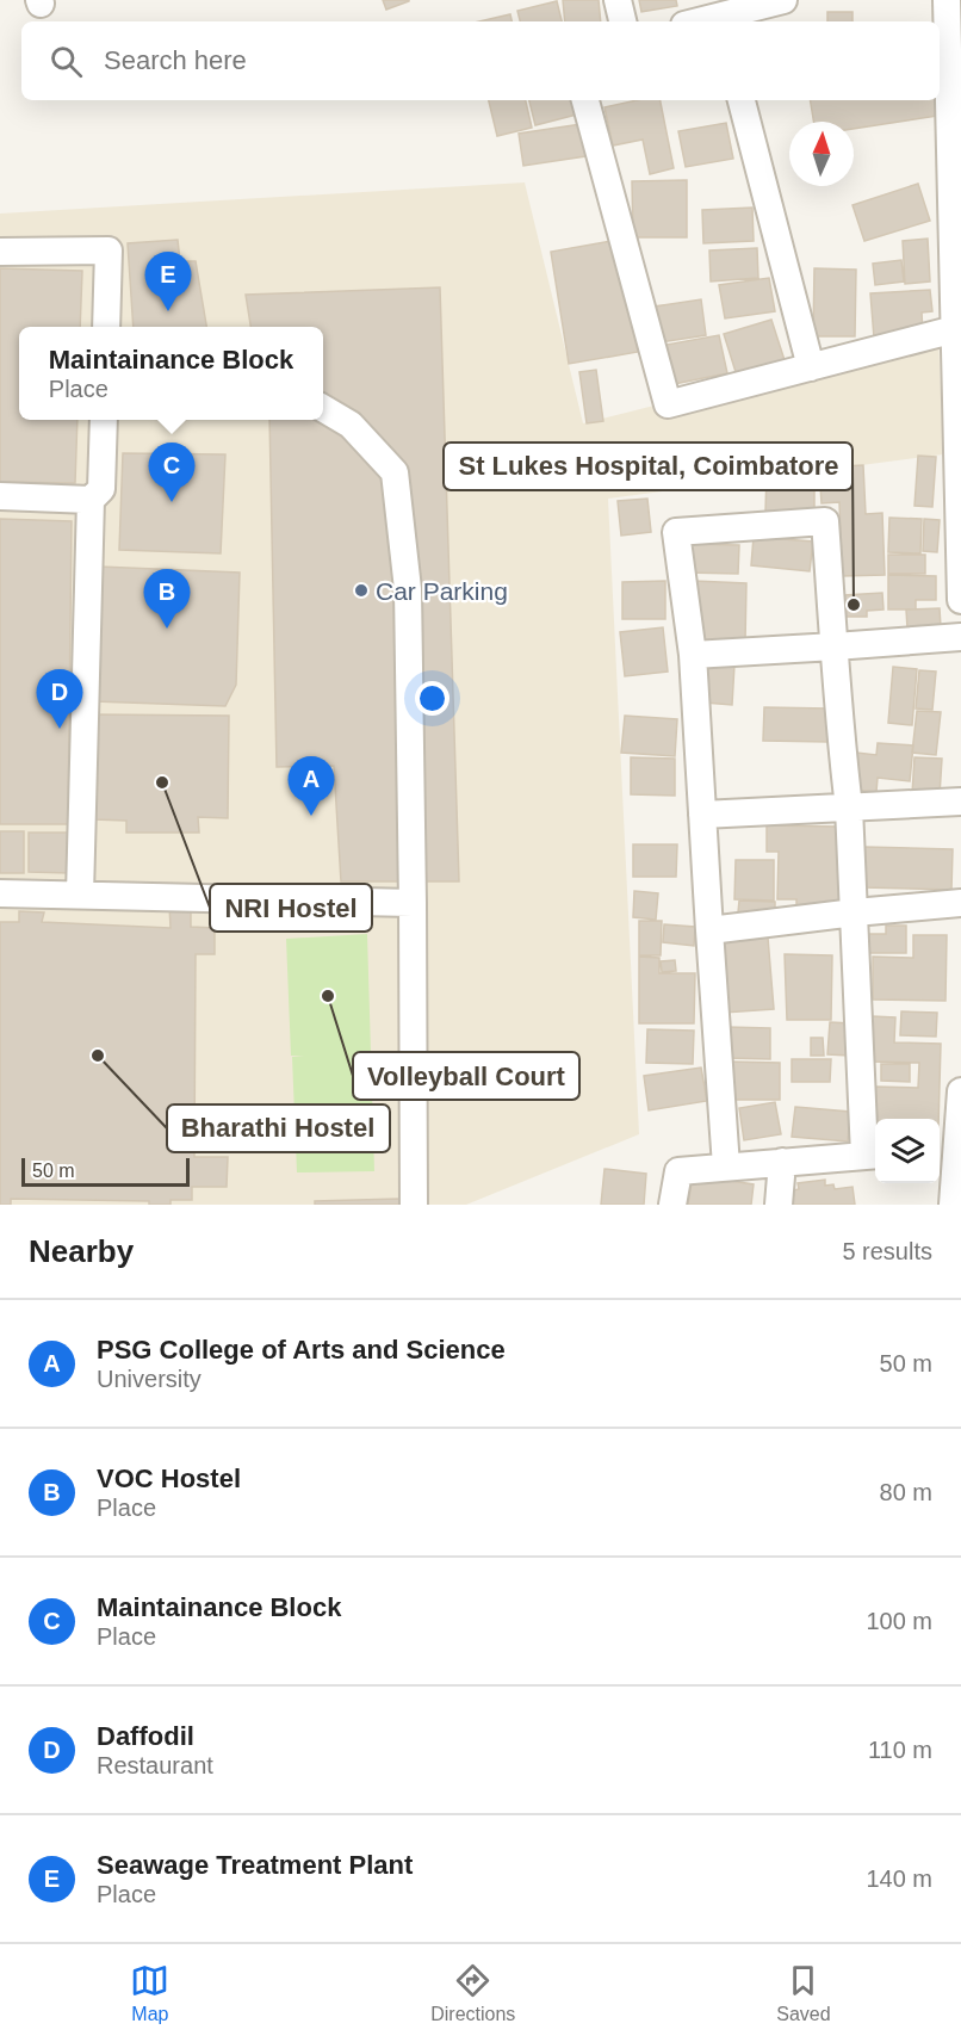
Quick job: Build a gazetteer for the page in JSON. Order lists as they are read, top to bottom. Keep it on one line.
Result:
{"places":["Car Parking","St Lukes Hospital, Coimbatore","NRI Hostel","Volleyball Court","Bharathi Hostel"],"scale_bar":"50 m","north":"top","page":{"search":"Search here","pins":["E","C","B","D","A"],"popup":["Maintainance Block","Place"],"scale":"50 m","heading":["Nearby","5 results"],"list":[{"mark":"A","name":"PSG College of Arts and Science","note":"University","value":"50 m"},{"mark":"B","name":"VOC Hostel","note":"Place","value":"80 m"},{"mark":"C","name":"Maintainance Block","note":"Place","value":"100 m"},{"mark":"D","name":"Daffodil","note":"Restaurant","value":"110 m"},{"mark":"E","name":"Seawage Treatment Plant","note":"Place","value":"140 m"}],"nav":["Map","Directions","Saved"]}}
